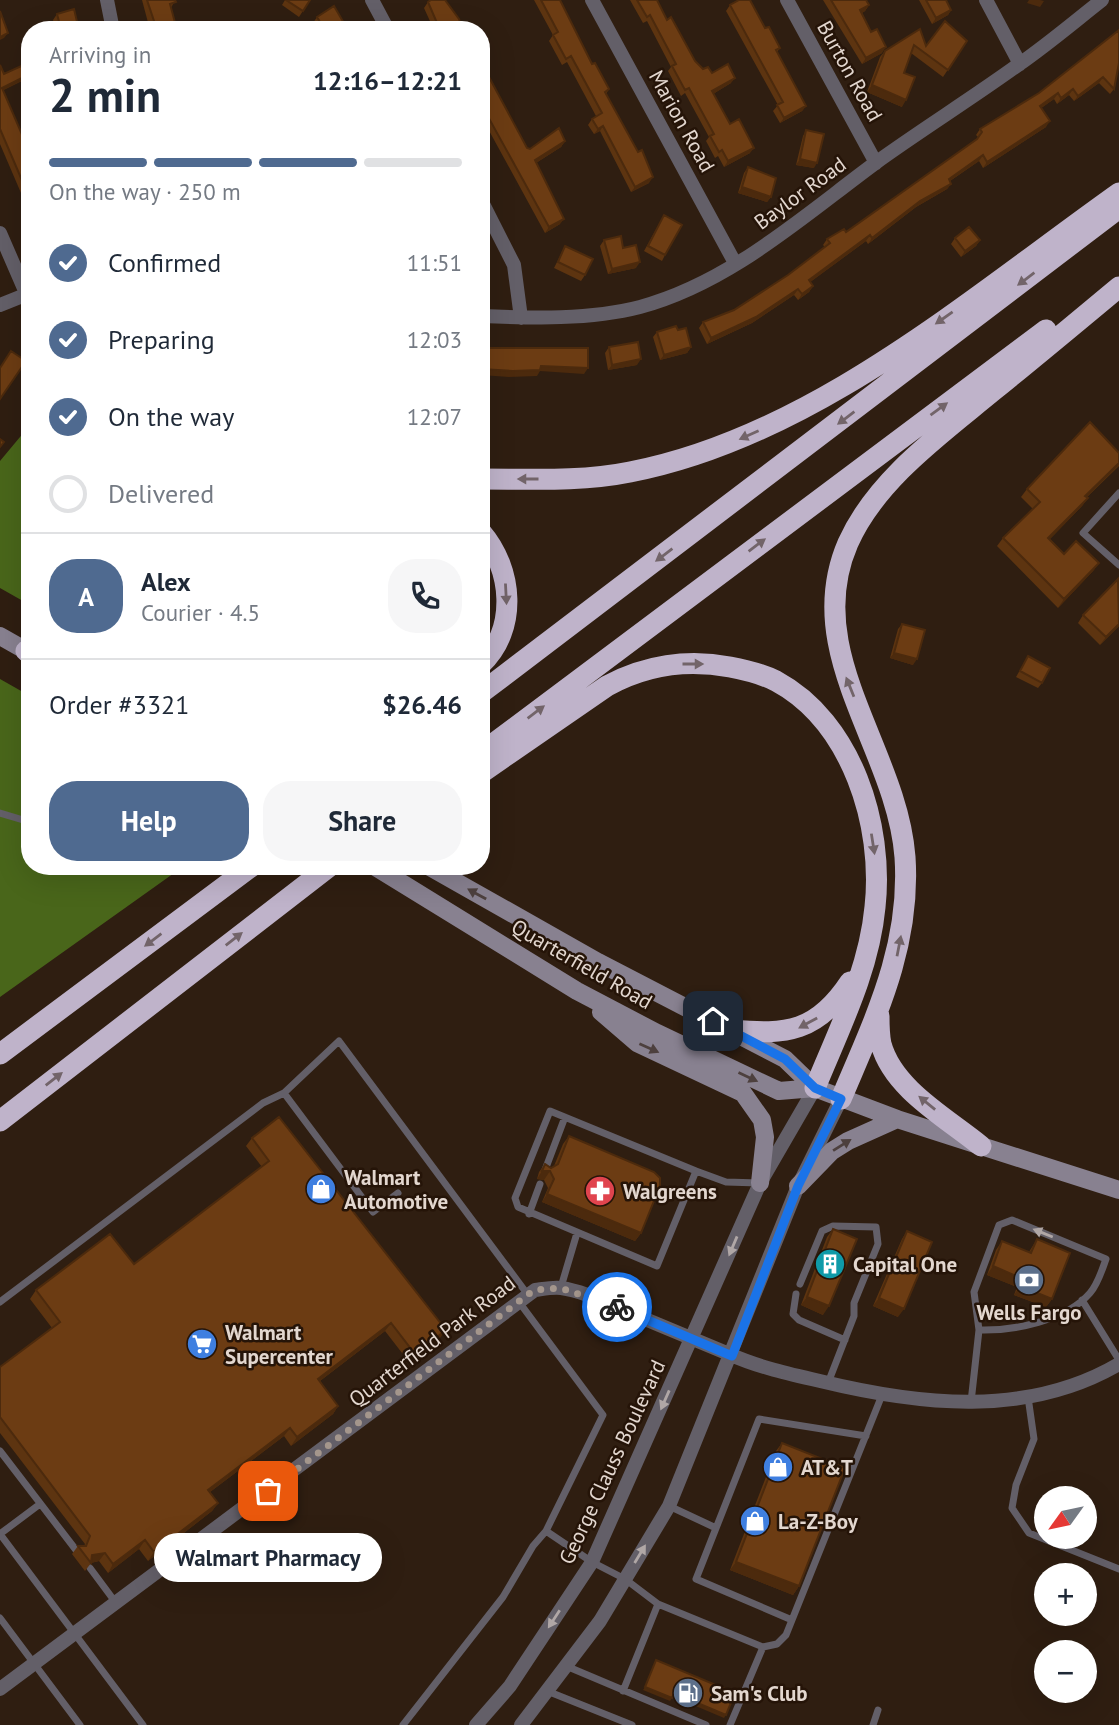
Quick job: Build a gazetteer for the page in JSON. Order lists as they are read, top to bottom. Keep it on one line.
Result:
{"streets":{"main road":["Quarterfield Road"],"street":["Burton Road","Marion Road","Baylor Road","Quarterfield Park Road","George Clauss Boulevard"]},"crossings":[["Burton Road","Baylor Road"],["Marion Road","Baylor Road"],["Quarterfield Road","George Clauss Boulevard"],["Quarterfield Park Road","George Clauss Boulevard"]],"places":{"shop":["Walmart Automotive","AT&T","La-Z-Boy"],"pharmacy":["Walgreens"],"building":["Capital One"],"bank":["Wells Fargo"],"supermarket":["Walmart Supercenter"],"other":["Walmart Pharmacy"],"fuel station":["Sam's Club"]},"north":"bottom left","page":{"heading":["2 min","Arriving in","12:16–12:21"],"panel":["Alex","Courier · 4.5","Order #3321","$26.46"],"bar":"On the way · 250 m","list":[["Confirmed","11:51"],["Preparing","12:03"],["On the way","12:07"],"Delivered"],"round":"A","buttons":["Help","Share"],"map_buttons":["+","−"],"bubble":"Walmart Pharmacy"}}
